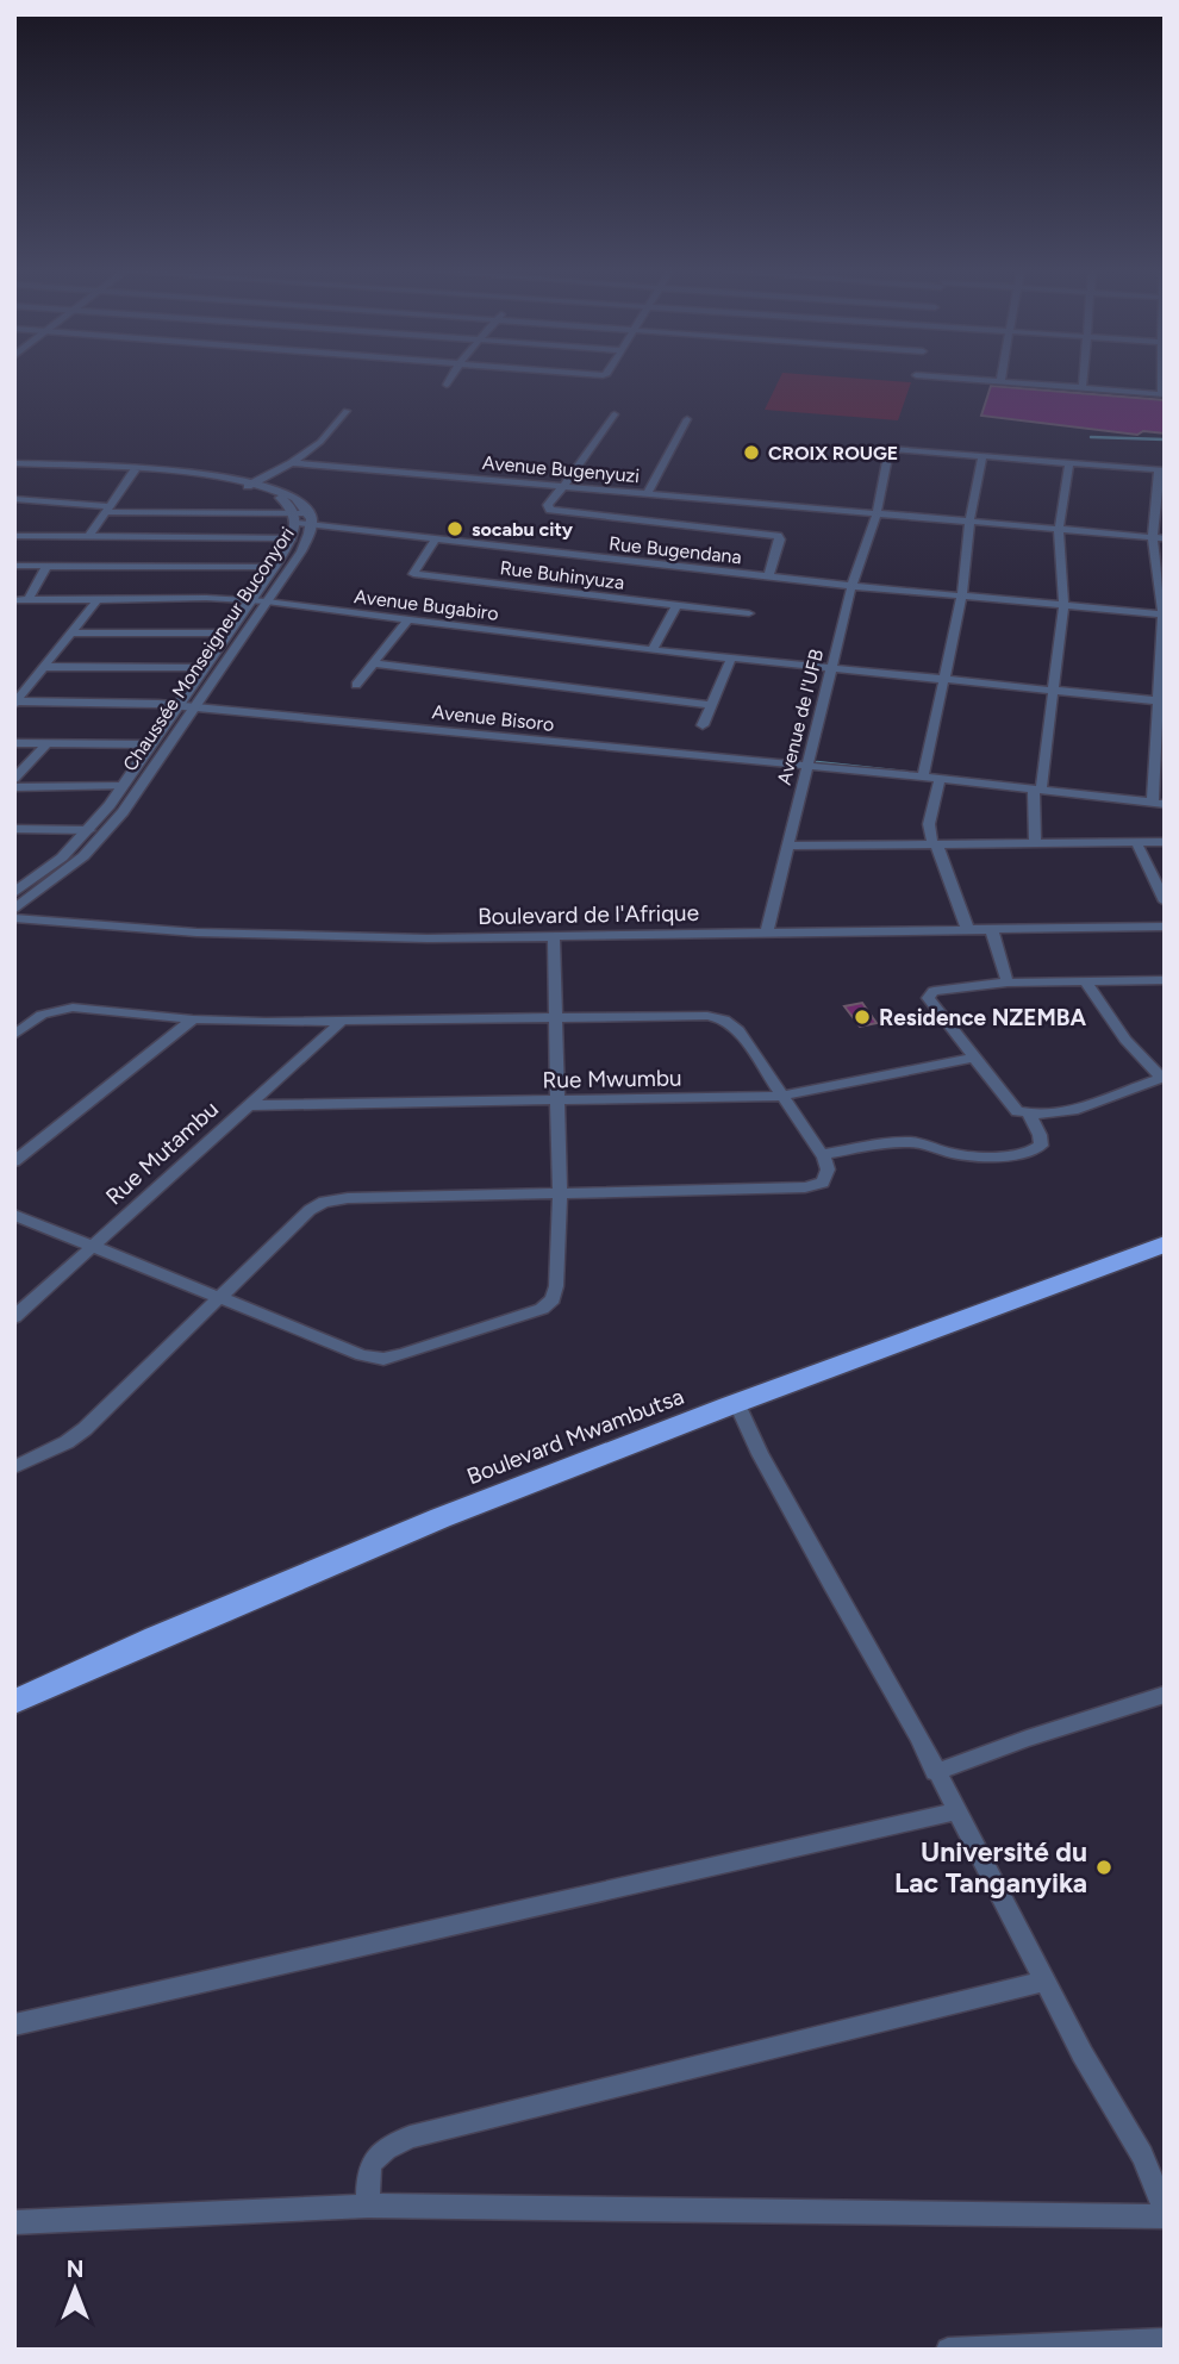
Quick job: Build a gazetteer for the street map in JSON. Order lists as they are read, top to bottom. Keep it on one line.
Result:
{"streets":{"highway":["Boulevard Mwambutsa"],"street":["Avenue Bugenyuzi","Rue Bugendana","Rue Buhinyuza","Avenue Bugabiro","Chaussée Monseigneur Buconyori","Avenue de l'UFB","Avenue Bisoro","Boulevard de l'Afrique","Rue Mwumbu","Rue Mutambu"]},"crossings":[["Avenue Bugenyuzi","Avenue de l'UFB"],["Rue Bugendana","Rue Buhinyuza"],["Rue Bugendana","Chaussée Monseigneur Buconyori"],["Rue Bugendana","Avenue de l'UFB"],["Avenue Bugabiro","Chaussée Monseigneur Buconyori"],["Avenue Bugabiro","Avenue de l'UFB"],["Chaussée Monseigneur Buconyori","Avenue Bisoro"],["Avenue de l'UFB","Avenue Bisoro"],["Avenue de l'UFB","Boulevard de l'Afrique"],["Rue Mwumbu","Rue Mutambu"]],"places":["CROIX ROUGE","socabu city","Residence NZEMBA","Université du Lac Tanganyika"],"north":"top"}
